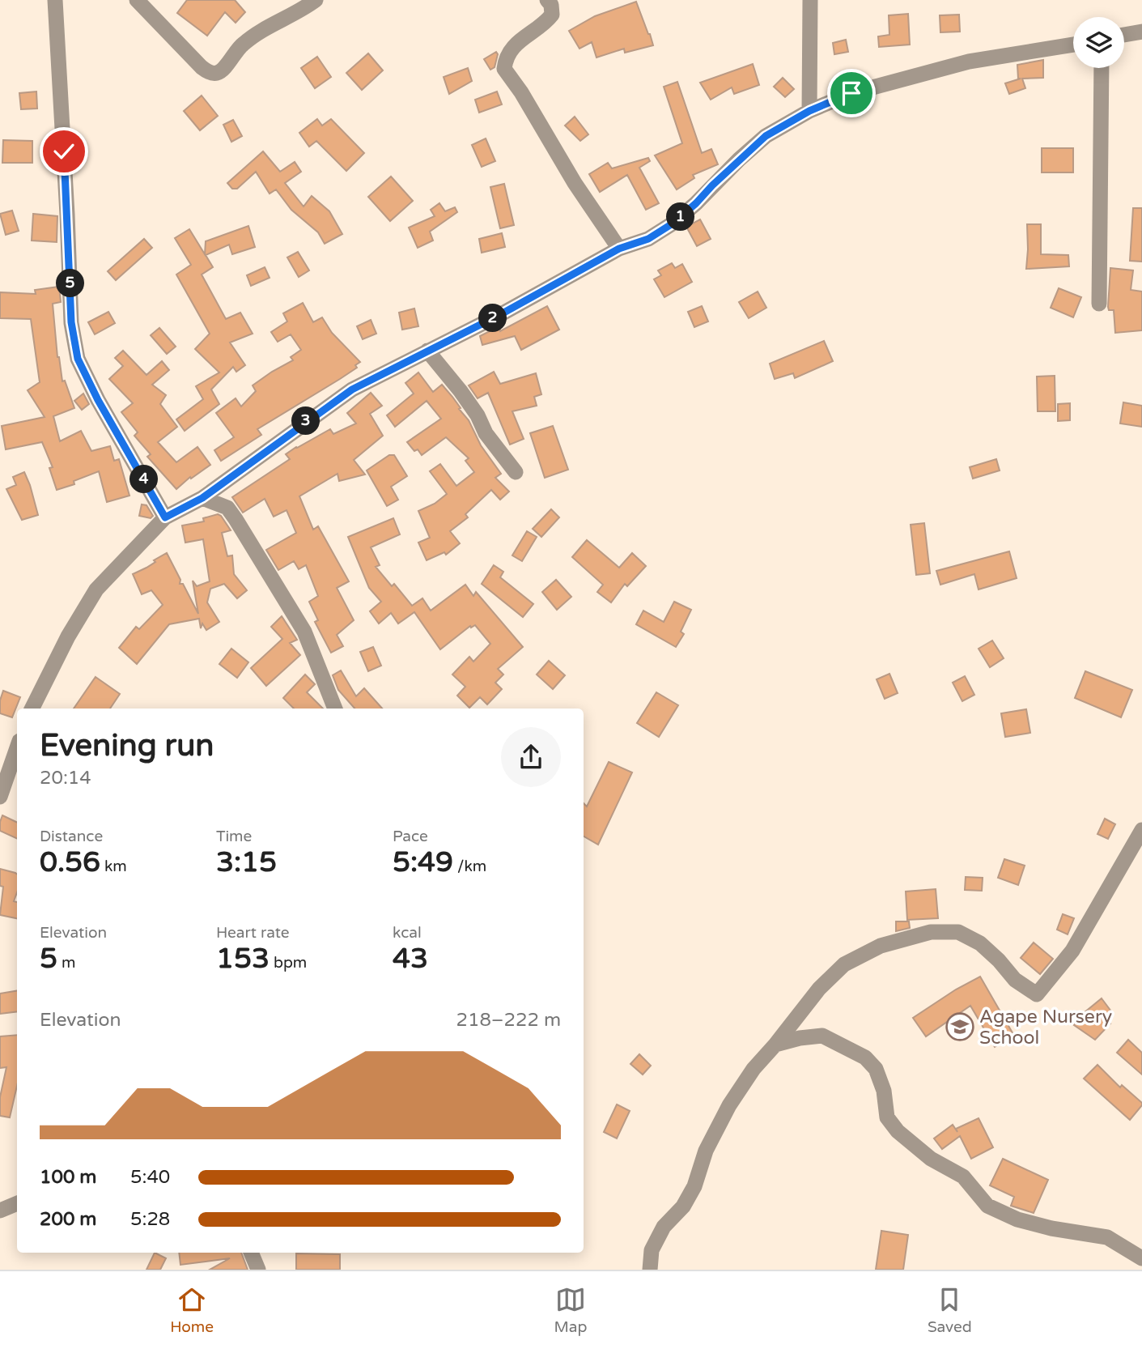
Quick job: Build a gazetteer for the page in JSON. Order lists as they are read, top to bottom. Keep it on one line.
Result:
{"places":{"school or university":["Agape Nursery School"]},"page":{"pins":["1","5","2","3","4"],"heading":["Evening run","20:14"],"stats":[["Distance","0.56 km"],["Time","3:15"],["Pace","5:49 /km"],["Elevation","5 m"],["Heart rate","153 bpm"],["kcal","43"]],"chart":["Elevation","218–222 m"],"list":[{"name":"100 m","note":"5:40"},{"name":"200 m","note":"5:28"}],"tabs":["Home","Map","Saved"]}}
